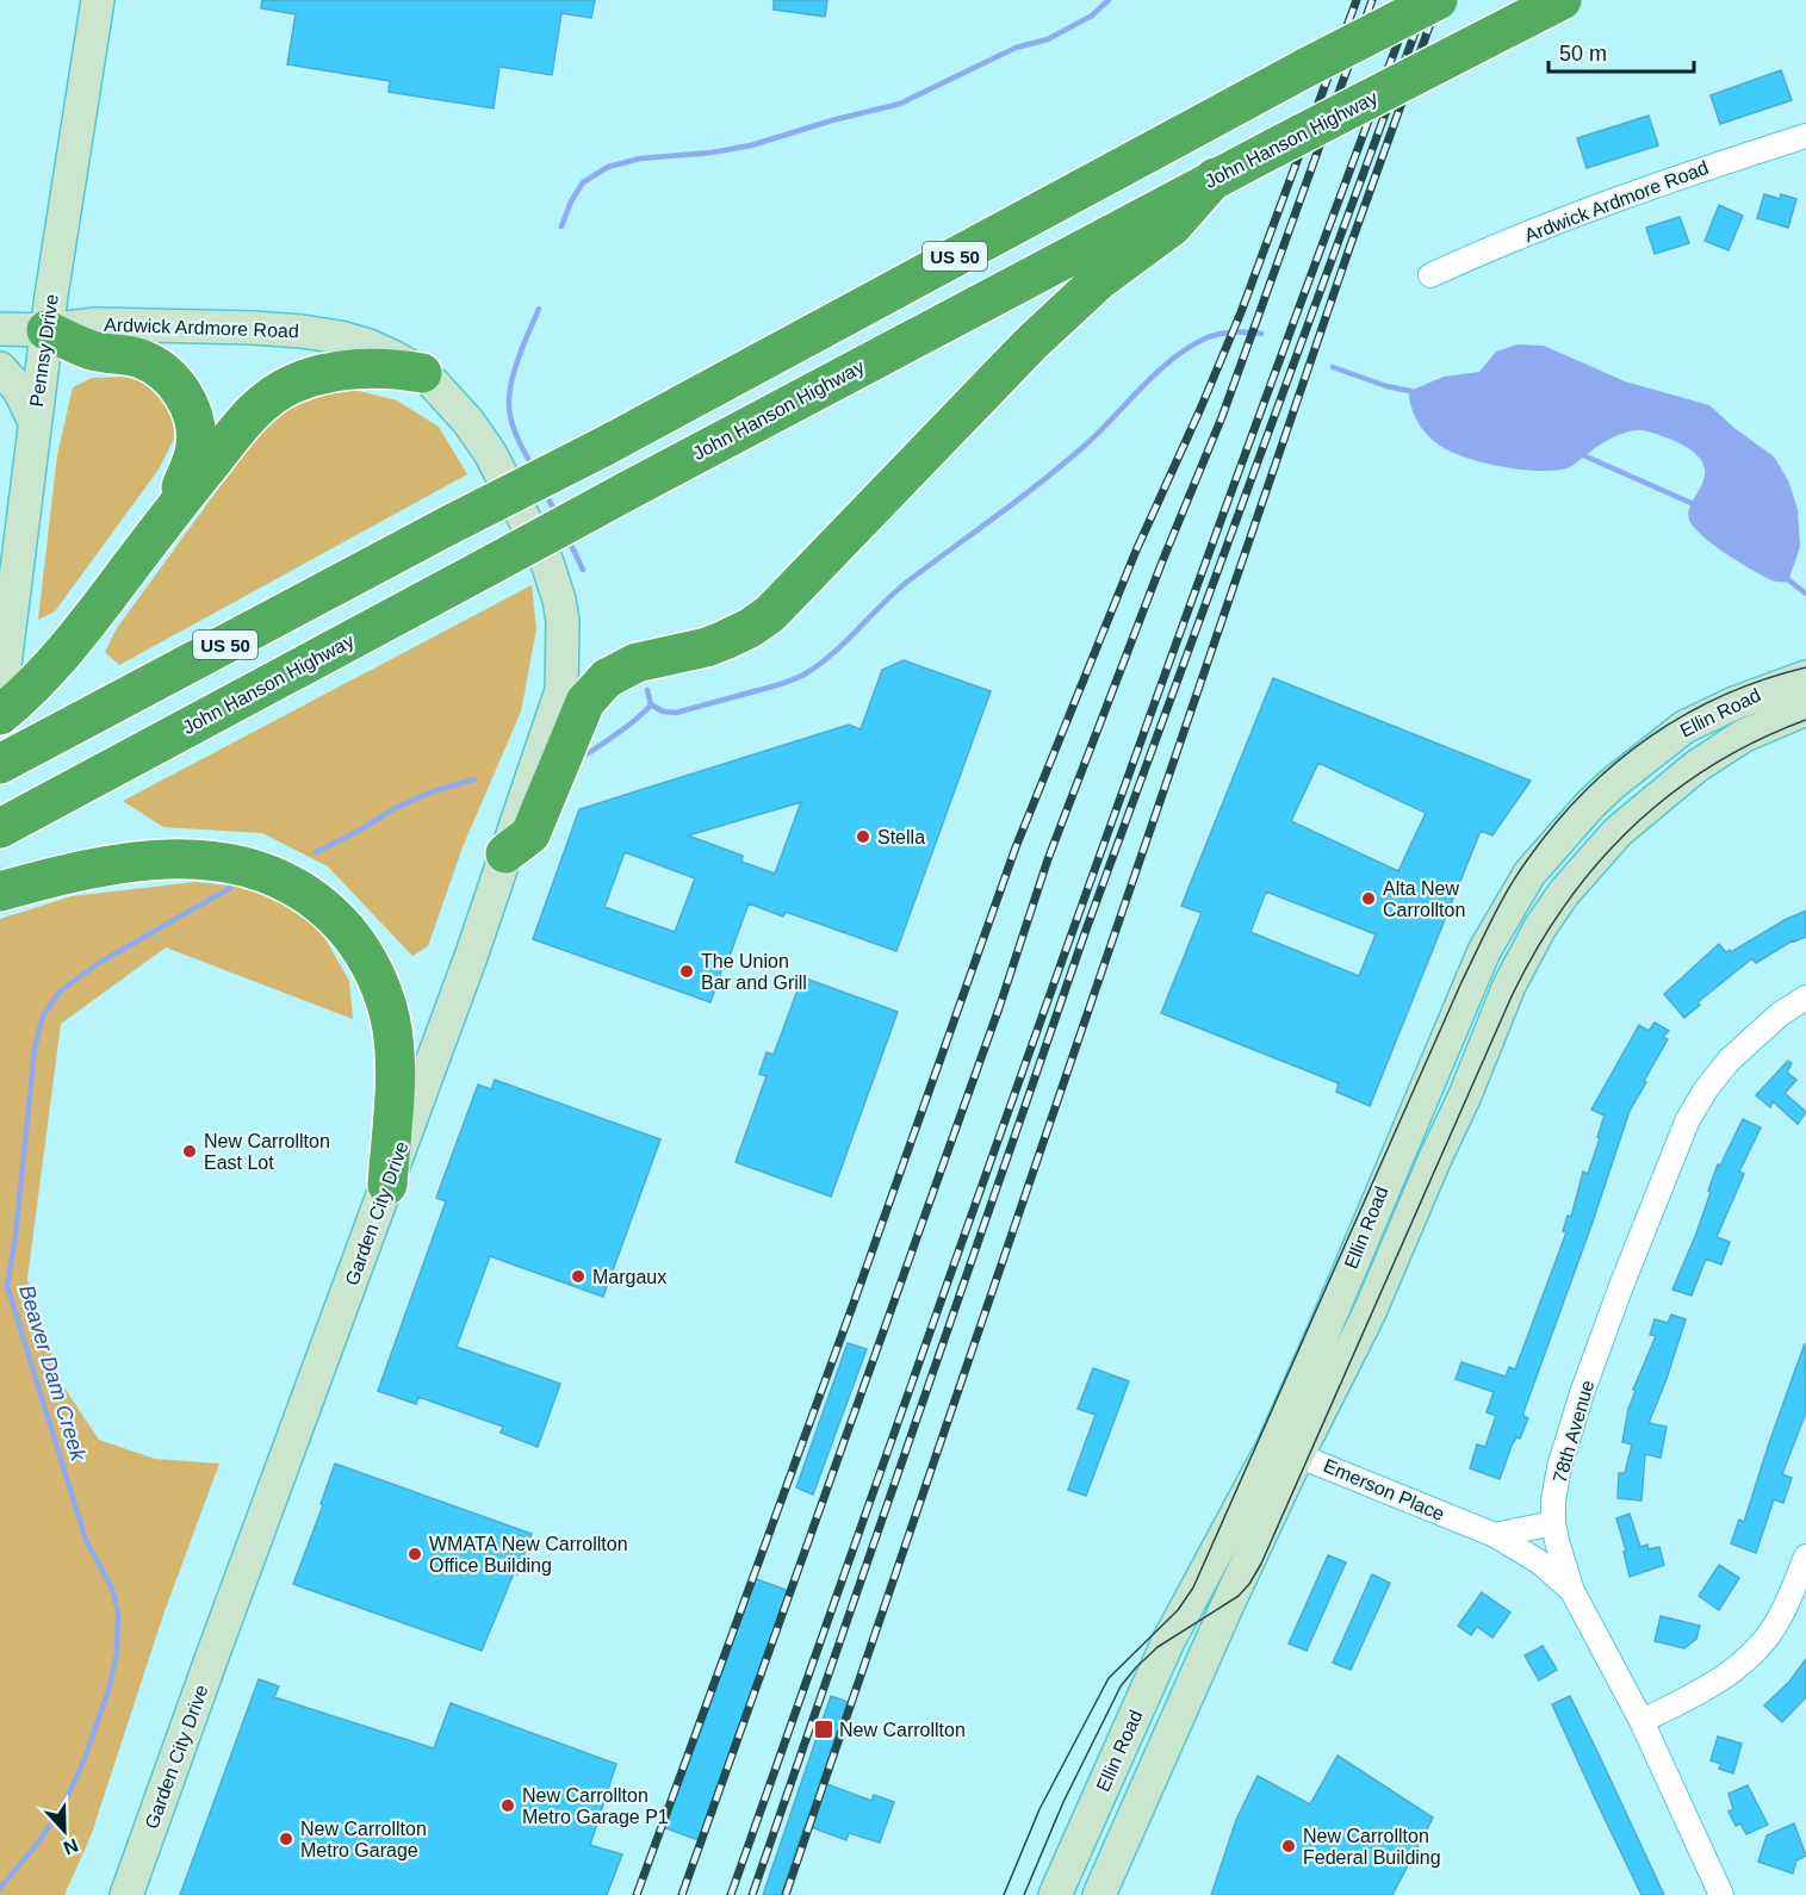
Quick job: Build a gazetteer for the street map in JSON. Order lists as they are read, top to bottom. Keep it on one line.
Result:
{"streets":{"highway":["John Hanson Highway","US 50"],"street":["Ardwick Ardmore Road","Pennsy Drive","Ellin Road","Garden City Drive","78th Avenue","Emerson Place"]},"crossings":[["Ardwick Ardmore Road","Pennsy Drive"],["Ardwick Ardmore Road","Garden City Drive"],["Ellin Road","Emerson Place"],["78th Avenue","Emerson Place"]],"water":["Beaver Dam Creek"],"places":{"other":["Stella","Alta New Carrollton","The Union Bar and Grill","New Carrollton East Lot","Margaux","WMATA New Carrollton Office Building","New Carrollton Metro Garage P1","New Carrollton Metro Garage","New Carrollton Federal Building"],"transit":["New Carrollton"]},"scale_bar":"50 m","north":"bottom"}
